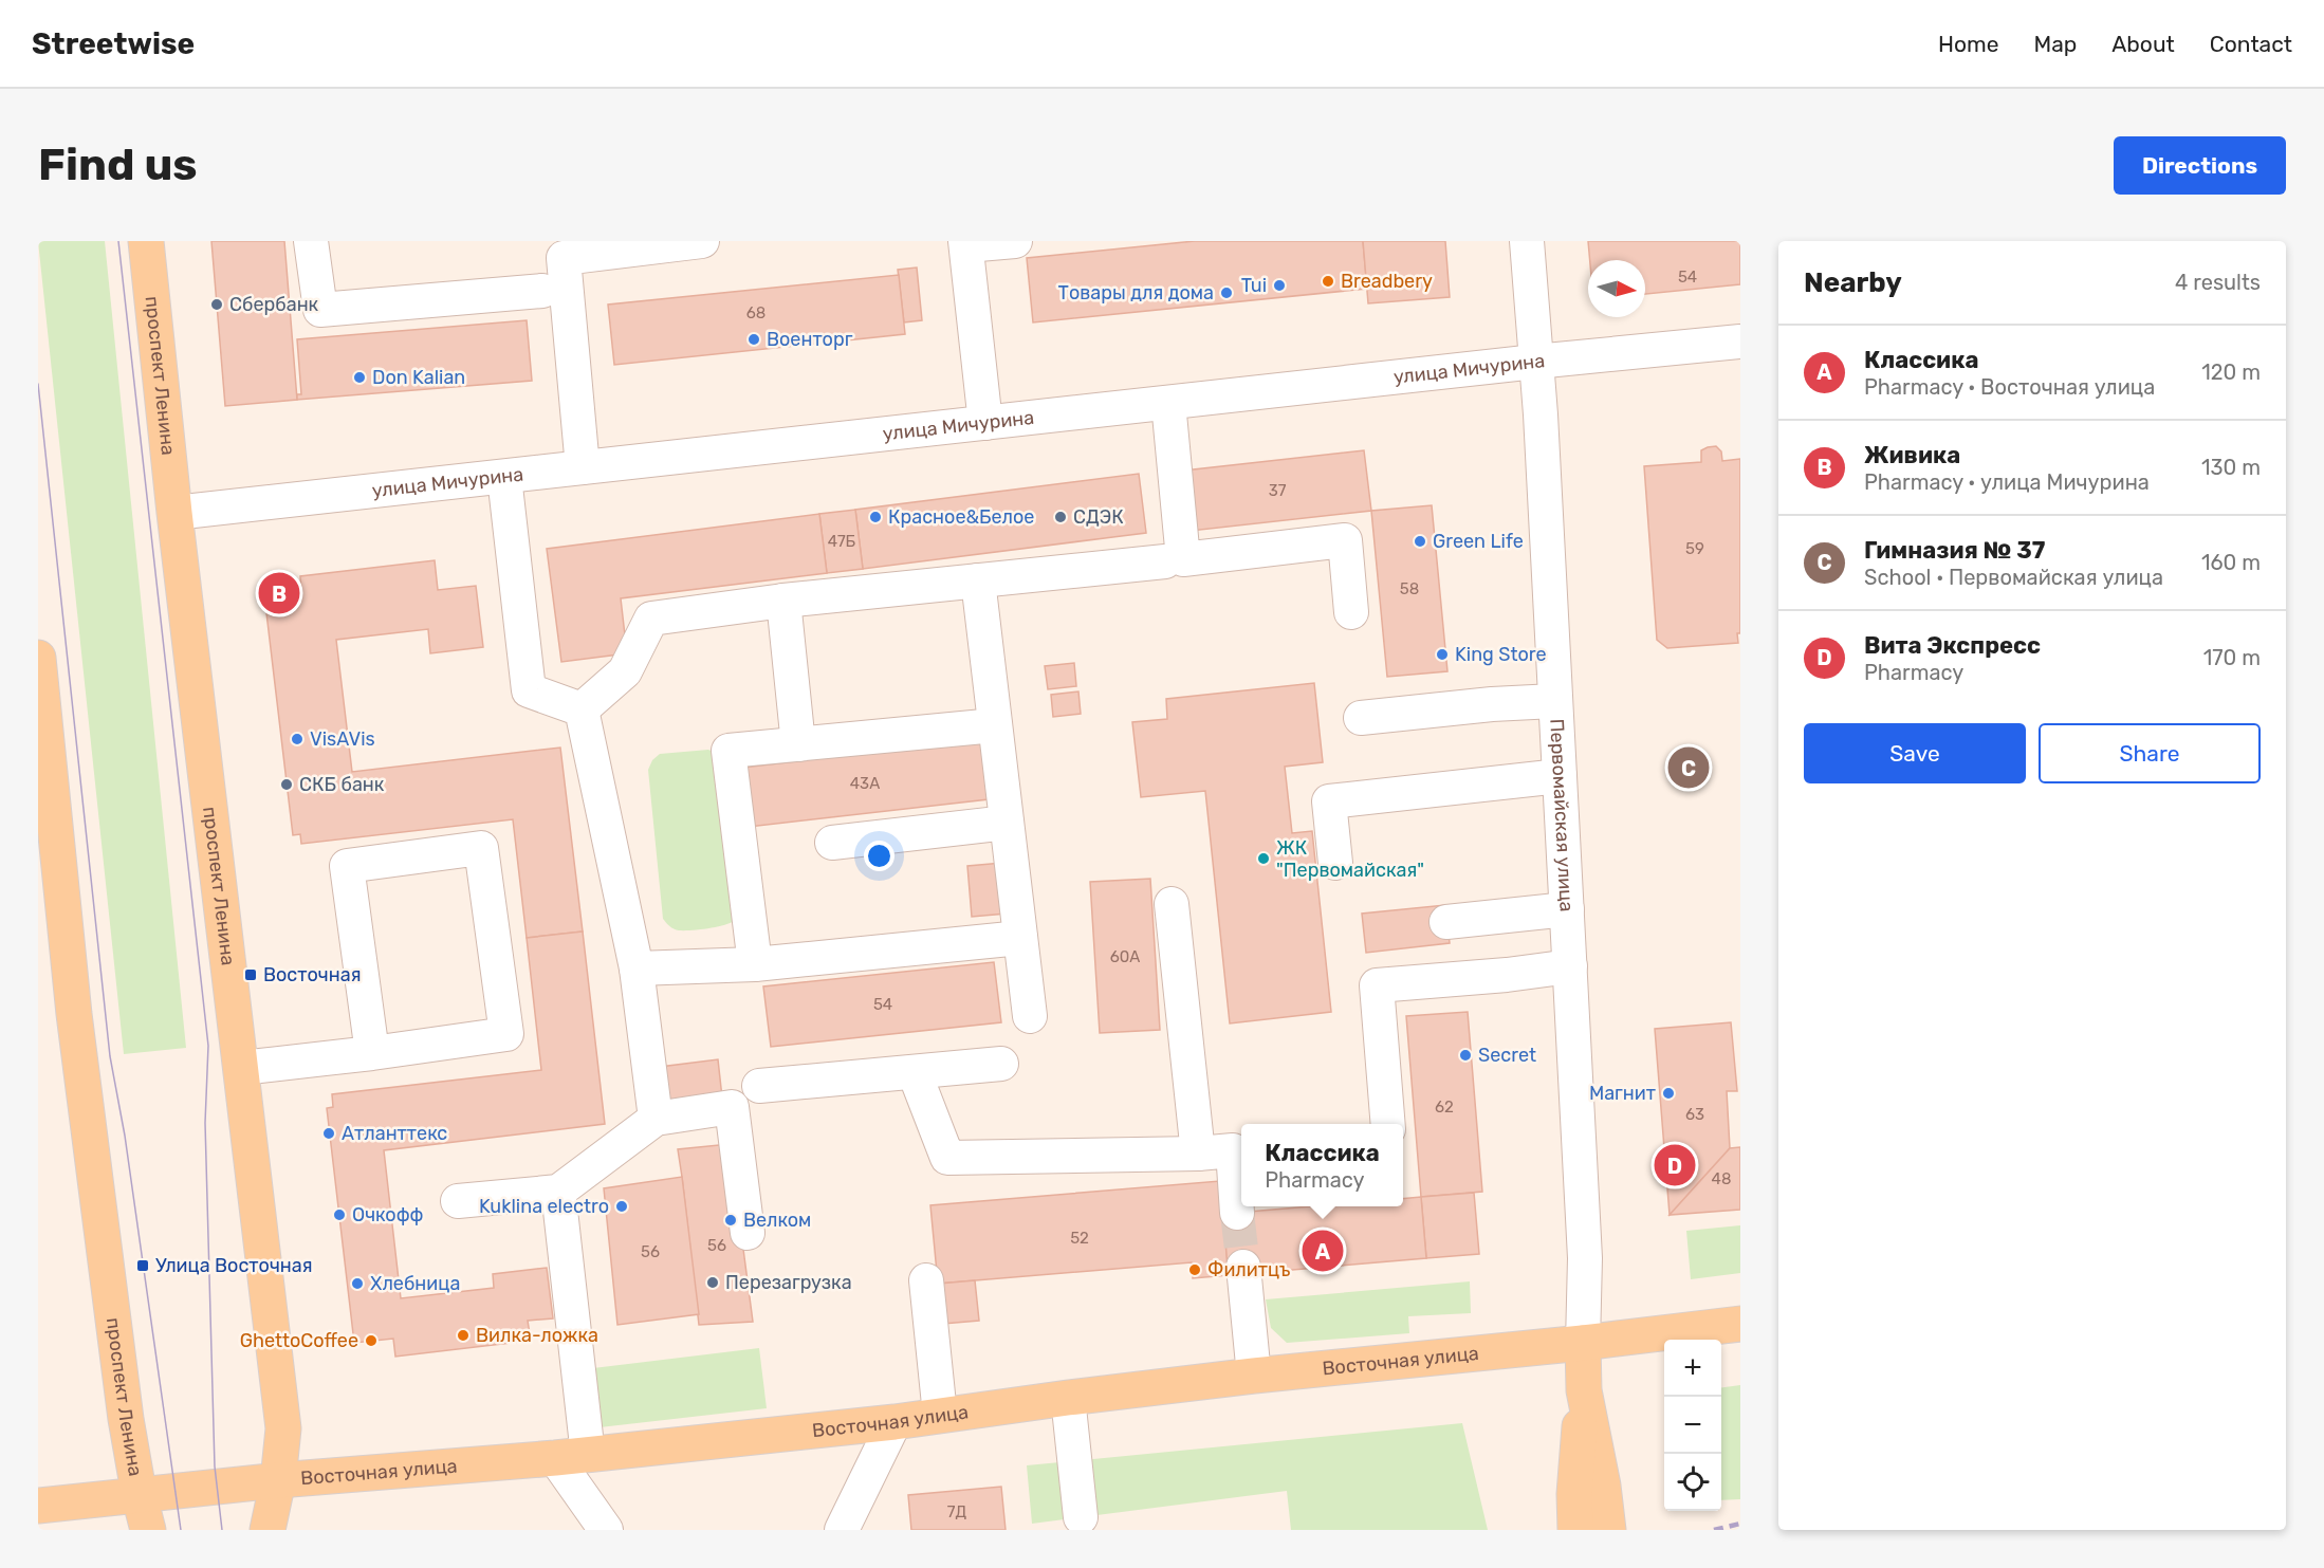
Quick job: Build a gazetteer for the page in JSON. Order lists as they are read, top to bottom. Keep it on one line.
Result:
{"streets":{"main road":["проспект Ленина","Первомайская улица","Восточная улица"],"street":["улица Мичурина"]},"crossings":[["улица Мичурина","проспект Ленина"],["улица Мичурина","Первомайская улица"],["проспект Ленина","Восточная улица"],["Первомайская улица","Восточная улица"]],"places":{"other":["Breadbery","Tui","Товары для дома","Сбербанк","Военторг","Don Kalian","Красное&Белое","СДЭК","Green Life","King Store","VisAVis","СКБ банк","ЖК \"Первомайская\"","Secret","Магнит","Атланттекс","Kuklina electro","Очкофф","Велком","Филитцъ","Перезагрузка","Хлебница","Вилка-ложка","GhettoCoffee"],"transit":["Восточная","Улица Восточная"]},"house_numbers":["54","68","37","47Б","59","58","43А","60А","54","62","63","48","52","56","56","7Д"],"north":"right","page":{"header":"Streetwise","nav":["Home","Map","About","Contact"],"buttons":["Directions",["Save","Share"]],"title":"Find us","heading":["Nearby","4 results"],"list":[{"mark":"A","name":"Классика","note":"Pharmacy · Восточная улица","value":"120 m"},{"mark":"B","name":"Живика","note":"Pharmacy · улица Мичурина","value":"130 m"},{"mark":"C","name":"Гимназия № 37","note":"School · Первомайская улица","value":"160 m"},{"mark":"D","name":"Вита Экспресс","note":"Pharmacy","value":"170 m"}],"pins":["B","C","D","A"],"popup":["Классика","Pharmacy"],"map_buttons":["+","−"]}}
